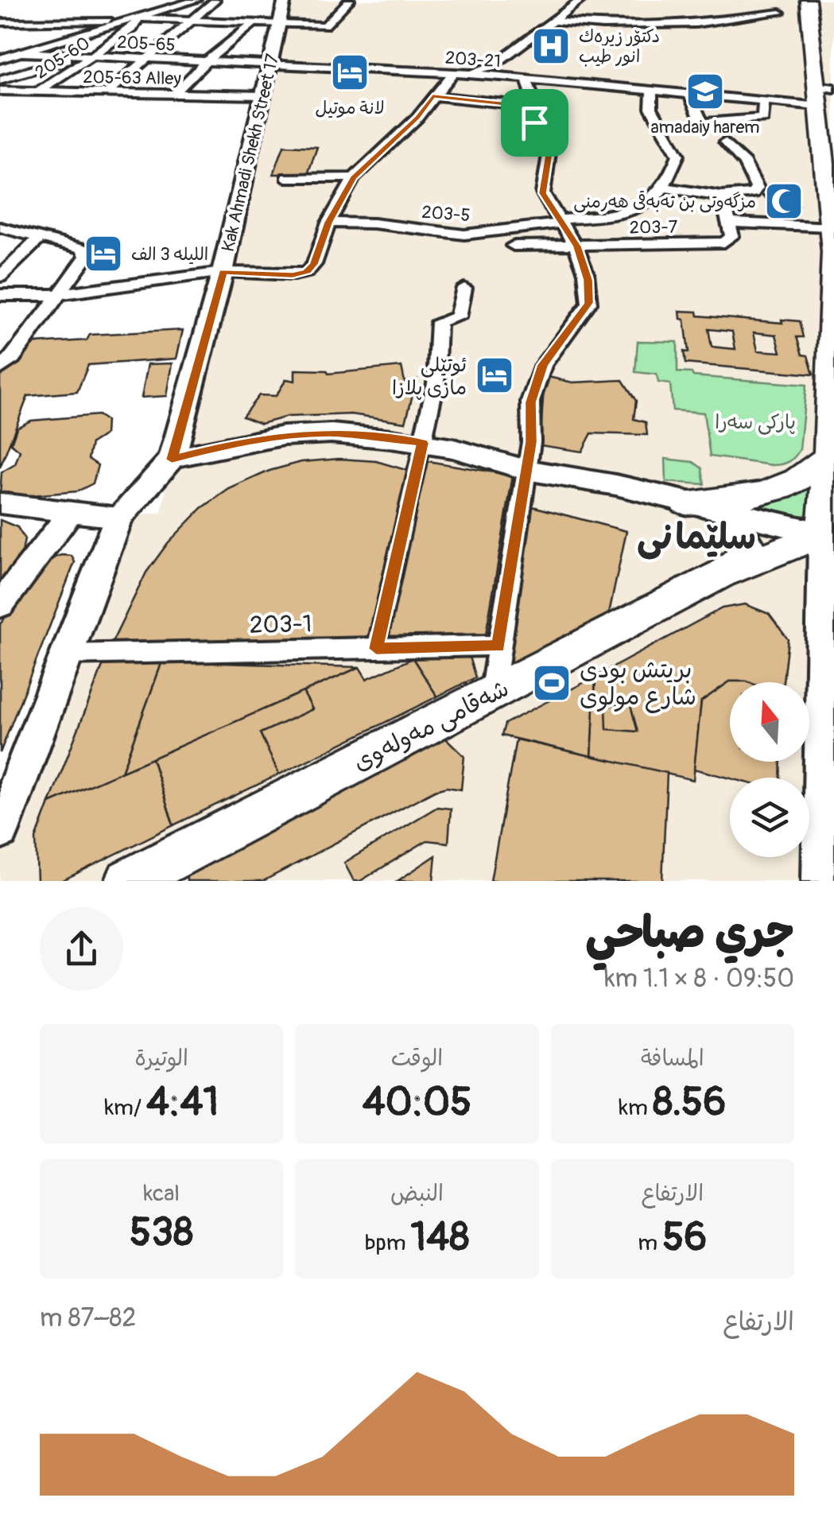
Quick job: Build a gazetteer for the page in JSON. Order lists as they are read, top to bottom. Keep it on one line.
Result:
{"streets":{"main road":["Kak Ahmadi Shekh Street 17","شەقامی مەولەوی"],"street":["205-65","205-60","203-21","205-63 Alley","203-5","203-7","203-1"]},"crossings":[["205-65","205-60"],["205-65","203-21"],["205-65","Kak Ahmadi Shekh Street 17"],["205-60","205-63 Alley"],["203-21","Kak Ahmadi Shekh Street 17"],["205-63 Alley","Kak Ahmadi Shekh Street 17"]],"districts":["سلێمانی"],"parks":["پارکی سەرا"],"places":{"hospital":["دکتۆر زیرەك انور طیب"],"hotel":["لانة موتيل","الليله 3 الف","ئوتێلی مازی پلازا"],"school or university":["amadaiy harem"],"mosque":["مزگەوتی بن تەبەقی هەرمنی"],"sports":["بريتش بودى شارع مولوى"]},"north":"top","page":{"heading":["جري صباحي","09:50 · 8 × 1.1 km"],"stats":[["المسافة","8.56 km"],["الوقت","40:05"],["الوتيرة","4:41 /km"],["الارتفاع","56 m"],["النبض","148 bpm"],["kcal","538"]],"chart":["الارتفاع","82–87 m"]}}
